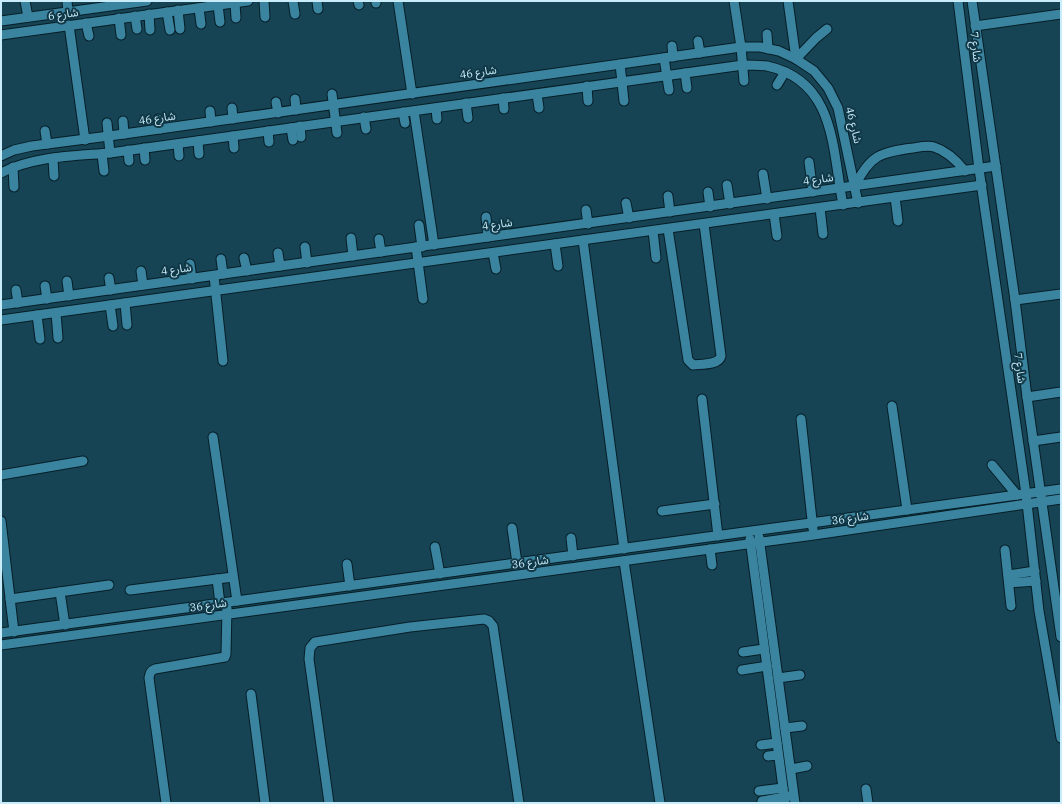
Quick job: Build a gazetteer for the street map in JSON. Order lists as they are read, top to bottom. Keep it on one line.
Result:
{"streets":{"street":["شارع 6","شارع 7","شارع 46","شارع 4","شارع 36"]},"crossings":[["شارع 7","شارع 4"],["شارع 7","شارع 36"],["شارع 46","شارع 4"]]}
